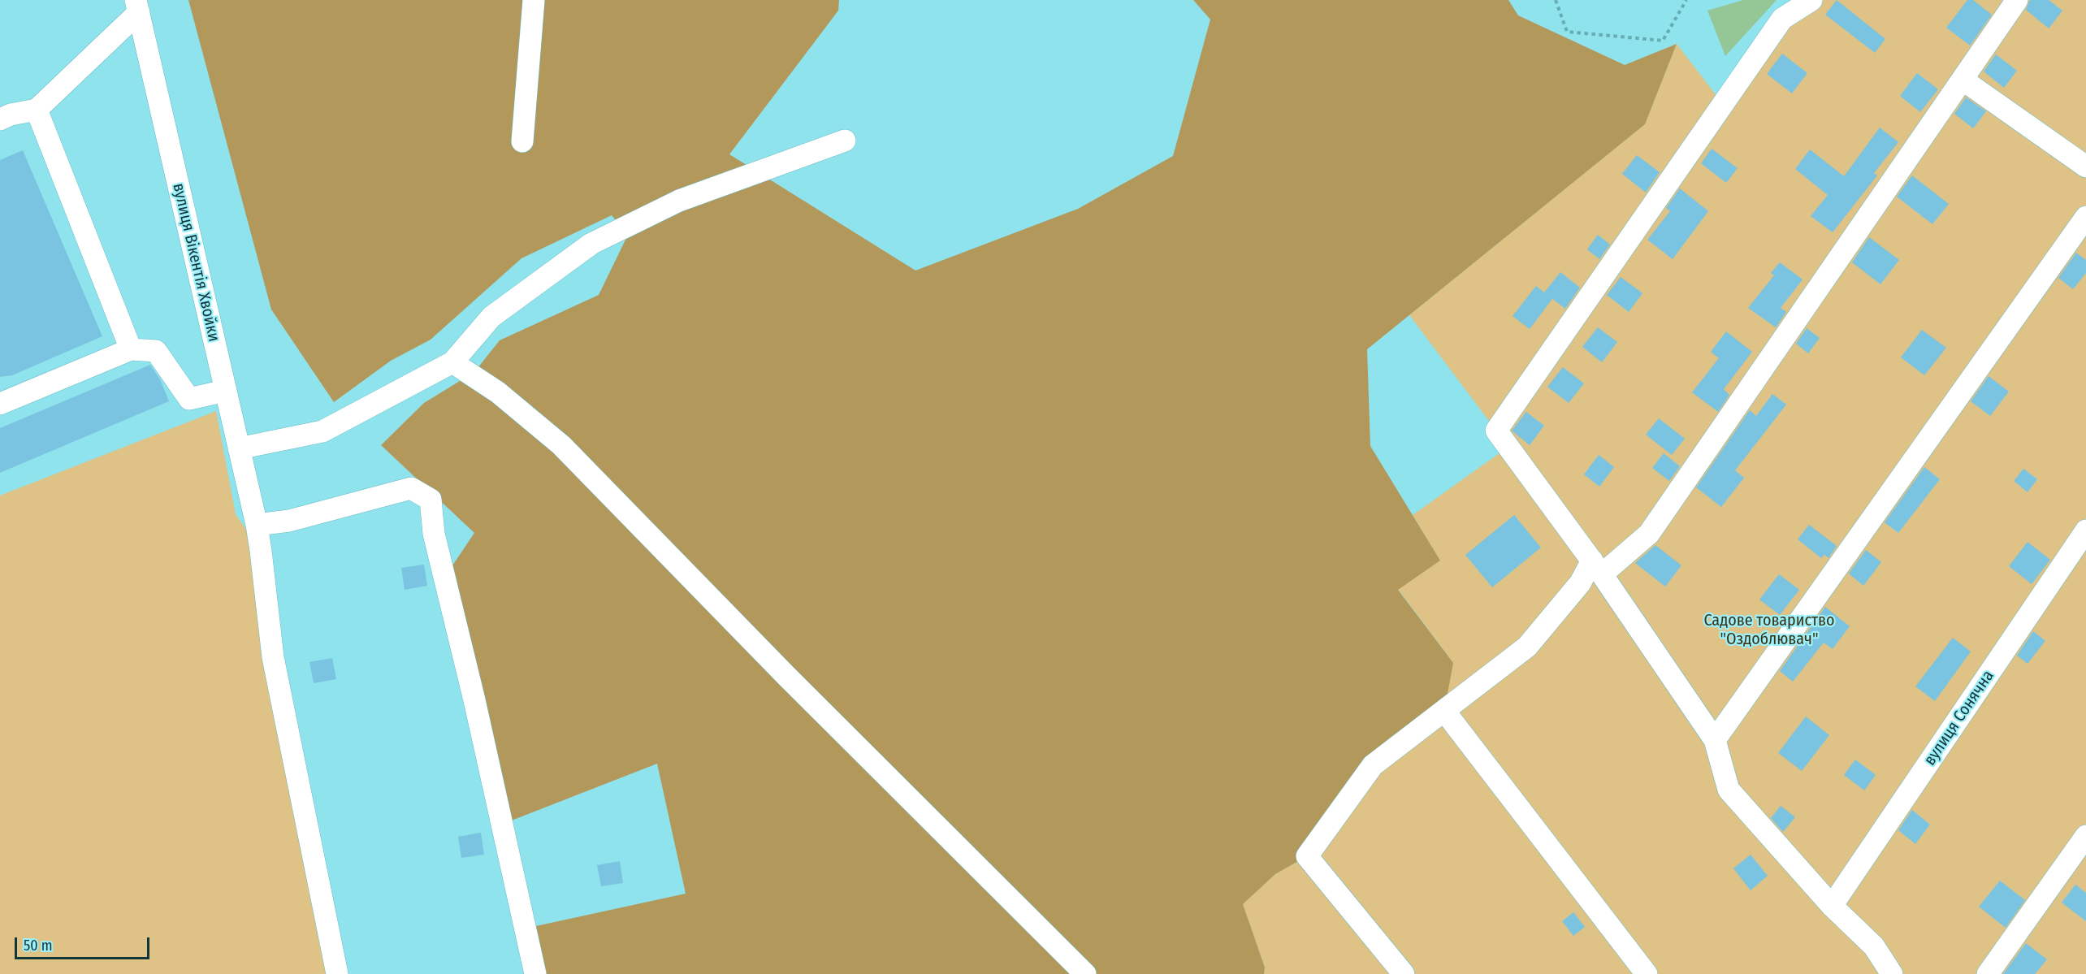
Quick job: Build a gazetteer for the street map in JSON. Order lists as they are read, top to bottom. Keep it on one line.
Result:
{"streets":{"street":["вулиця Вікентія Хвойки","вулиця Сонячна"]},"parks":["Садове товариство \"Оздоблювач\""],"scale_bar":"50 m"}
